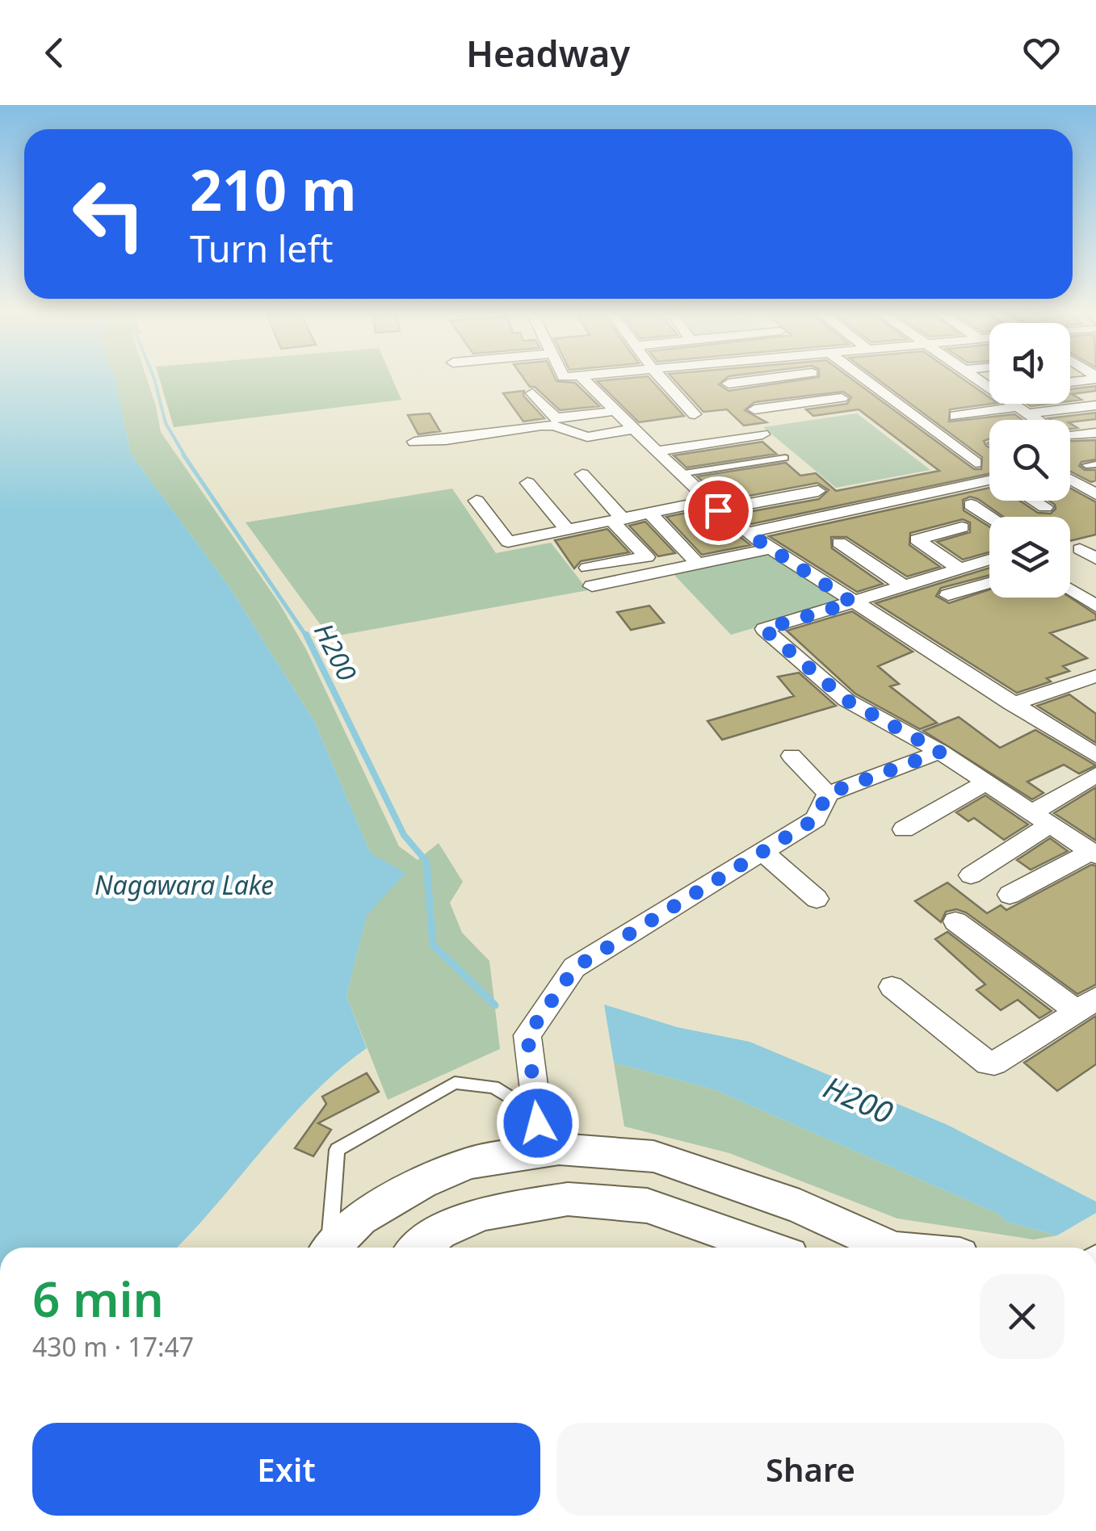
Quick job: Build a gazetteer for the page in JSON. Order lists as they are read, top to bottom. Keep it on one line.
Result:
{"water":["H200","Nagawara Lake"],"page":{"header":"Headway","turn":["210 m","Turn left"],"heading":["6 min","430 m · 17:47"],"buttons":["Exit","Share"]}}
